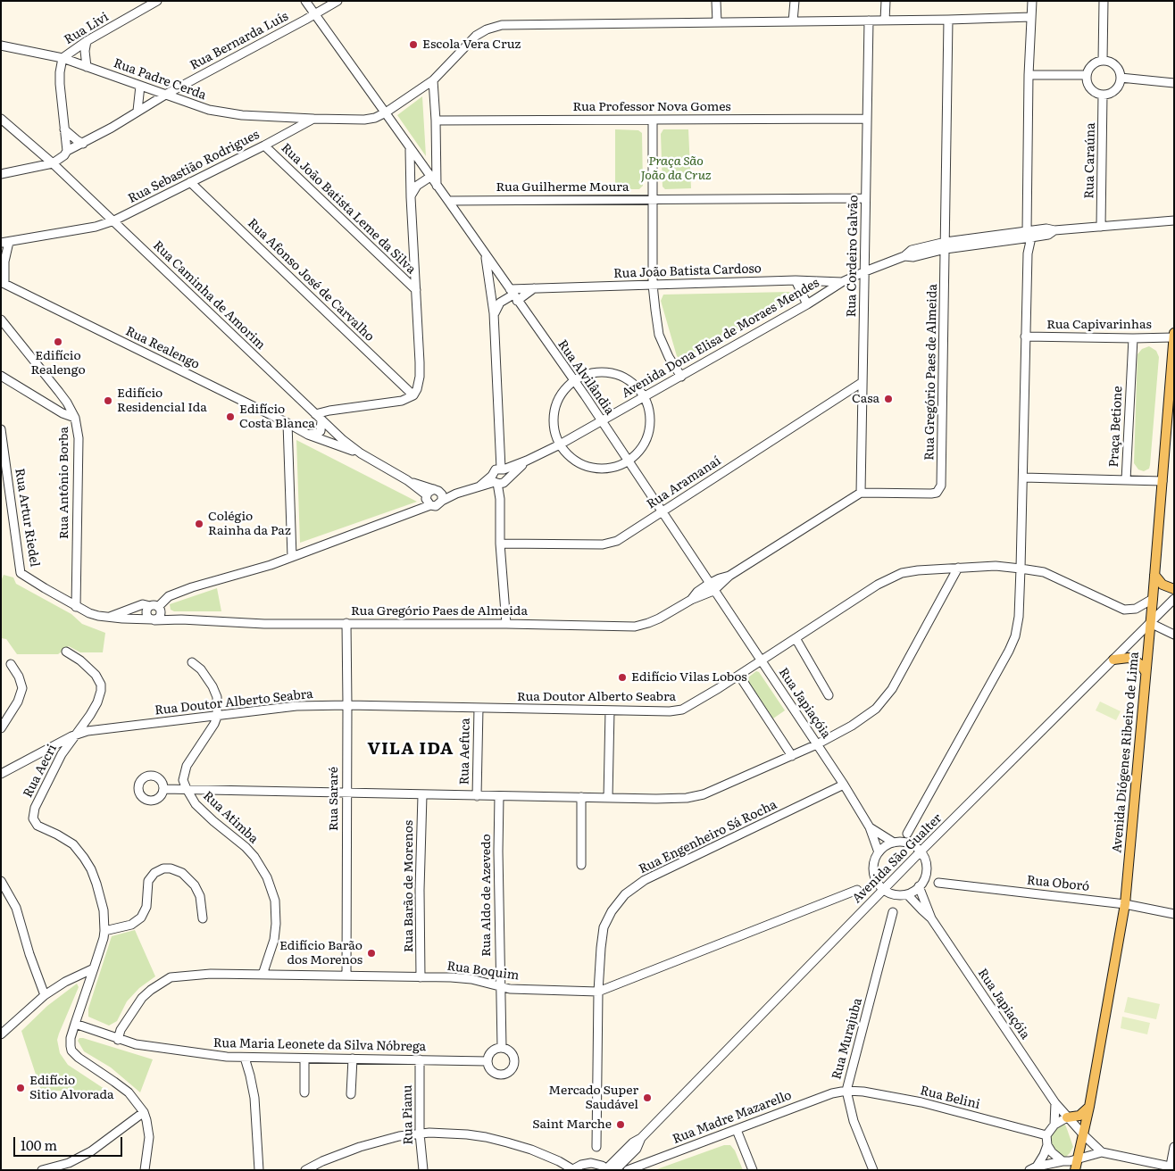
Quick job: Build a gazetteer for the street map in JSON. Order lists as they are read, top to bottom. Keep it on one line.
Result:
{"streets":{"main road":["Avenida Diógenes Ribeiro de Lima"],"street":["Rua Livi","Rua Bernarda Luís","Rua Padre Cerda","Rua Professor Nova Gomes","Rua Caraúna","Rua Sebastião Rodrigues","Rua Guilherme Moura","Rua João Batista Leme da Silva","Rua Cordeiro Galvão","Rua João Batista Cardoso","Rua Afonso José de Carvalho","Rua Caminha de Amorim","Rua Capivarinhas","Avenida Dona Elisa de Moraes Mendes","Rua Realengo","Rua Gregório Paes de Almeida","Rua Alvilândia","Praça Betione","Rua Antônio Borba","Rua Aramanaí","Rua Artur Riedel","Rua Doutor Alberto Seabra","Rua Japiaçóia","Rua Aefuca","Rua Aecri","Rua Sararé","Rua Atimba","Rua Engenheiro Sá Rocha","Avenida São Gualter","Rua Oboró","Rua Barão de Morenos","Rua Aldo de Azevedo","Rua Boquim","Rua Murajuba","Rua Maria Leonete da Silva Nóbrega","Rua Belini","Rua Pianu","Rua Madre Mazarello"]},"crossings":[["Rua Livi","Rua Bernarda Luís"],["Rua Livi","Rua Padre Cerda"],["Rua Bernarda Luís","Rua Padre Cerda"],["Rua Bernarda Luís","Rua Caminha de Amorim"],["Rua Bernarda Luís","Rua Alvilândia"],["Rua Padre Cerda","Rua Sebastião Rodrigues"],["Rua Professor Nova Gomes","Rua Cordeiro Galvão"],["Rua Caraúna","Avenida Dona Elisa de Moraes Mendes"],["Rua Sebastião Rodrigues","Rua João Batista Leme da Silva"],["Rua Sebastião Rodrigues","Rua Cordeiro Galvão"],["Rua Sebastião Rodrigues","Rua Afonso José de Carvalho"],["Rua Sebastião Rodrigues","Rua Caminha de Amorim"],["Rua Sebastião Rodrigues","Rua Gregório Paes de Almeida"],["Rua Sebastião Rodrigues","Rua Alvilândia"],["Rua Guilherme Moura","Rua Cordeiro Galvão"],["Rua Guilherme Moura","Rua Alvilândia"],["Rua Cordeiro Galvão","Avenida Dona Elisa de Moraes Mendes"],["Rua Cordeiro Galvão","Rua Gregório Paes de Almeida"],["Rua Cordeiro Galvão","Rua Aramanaí"],["Rua João Batista Cardoso","Avenida Dona Elisa de Moraes Mendes"],["Rua João Batista Cardoso","Rua Alvilândia"],["Rua Caminha de Amorim","Avenida Dona Elisa de Moraes Mendes"],["Rua Caminha de Amorim","Rua Realengo"],["Rua Capivarinhas","Praça Betione"],["Rua Capivarinhas","Avenida Diógenes Ribeiro de Lima"],["Avenida Dona Elisa de Moraes Mendes","Rua Gregório Paes de Almeida"],["Avenida Dona Elisa de Moraes Mendes","Rua Alvilândia"],["Rua Gregório Paes de Almeida","Rua Alvilândia"],["Rua Gregório Paes de Almeida","Rua Antônio Borba"],["Rua Gregório Paes de Almeida","Rua Artur Riedel"],["Rua Gregório Paes de Almeida","Rua Sararé"],["Rua Alvilândia","Rua Aramanaí"],["Rua Alvilândia","Rua Doutor Alberto Seabra"],["Rua Alvilândia","Rua Japiaçóia"],["Praça Betione","Avenida Diógenes Ribeiro de Lima"],["Rua Antônio Borba","Rua Artur Riedel"],["Rua Doutor Alberto Seabra","Rua Japiaçóia"],["Rua Doutor Alberto Seabra","Rua Aefuca"],["Rua Doutor Alberto Seabra","Avenida Diógenes Ribeiro de Lima"],["Rua Doutor Alberto Seabra","Rua Aecri"],["Rua Doutor Alberto Seabra","Rua Sararé"],["Rua Doutor Alberto Seabra","Rua Atimba"],["Rua Japiaçóia","Avenida Diógenes Ribeiro de Lima"],["Rua Japiaçóia","Rua Engenheiro Sá Rocha"],["Rua Japiaçóia","Rua Belini"],["Avenida Diógenes Ribeiro de Lima","Avenida São Gualter"],["Avenida Diógenes Ribeiro de Lima","Rua Oboró"],["Avenida Diógenes Ribeiro de Lima","Rua Belini"],["Rua Aecri","Rua Maria Leonete da Silva Nóbrega"],["Rua Sararé","Rua Boquim"],["Rua Atimba","Rua Boquim"],["Rua Engenheiro Sá Rocha","Rua Boquim"],["Rua Barão de Morenos","Rua Boquim"],["Rua Aldo de Azevedo","Rua Boquim"],["Rua Aldo de Azevedo","Rua Maria Leonete da Silva Nóbrega"],["Rua Boquim","Rua Maria Leonete da Silva Nóbrega"],["Rua Murajuba","Rua Belini"],["Rua Murajuba","Rua Madre Mazarello"],["Rua Maria Leonete da Silva Nóbrega","Rua Pianu"],["Rua Belini","Rua Madre Mazarello"]],"districts":["VILA IDA"],"parks":["Praça São João da Cruz"],"places":["Escola Vera Cruz","Edifício Realengo","Casa","Edifício Residencial Ida","Edifício Costa Blanca","Colégio Rainha da Paz","Edifício Vilas Lobos","Edifício Barão dos Morenos","Edifício Sitio Alvorada","Mercado Super Saudável","Saint Marche"],"scale_bar":"100 m"}
